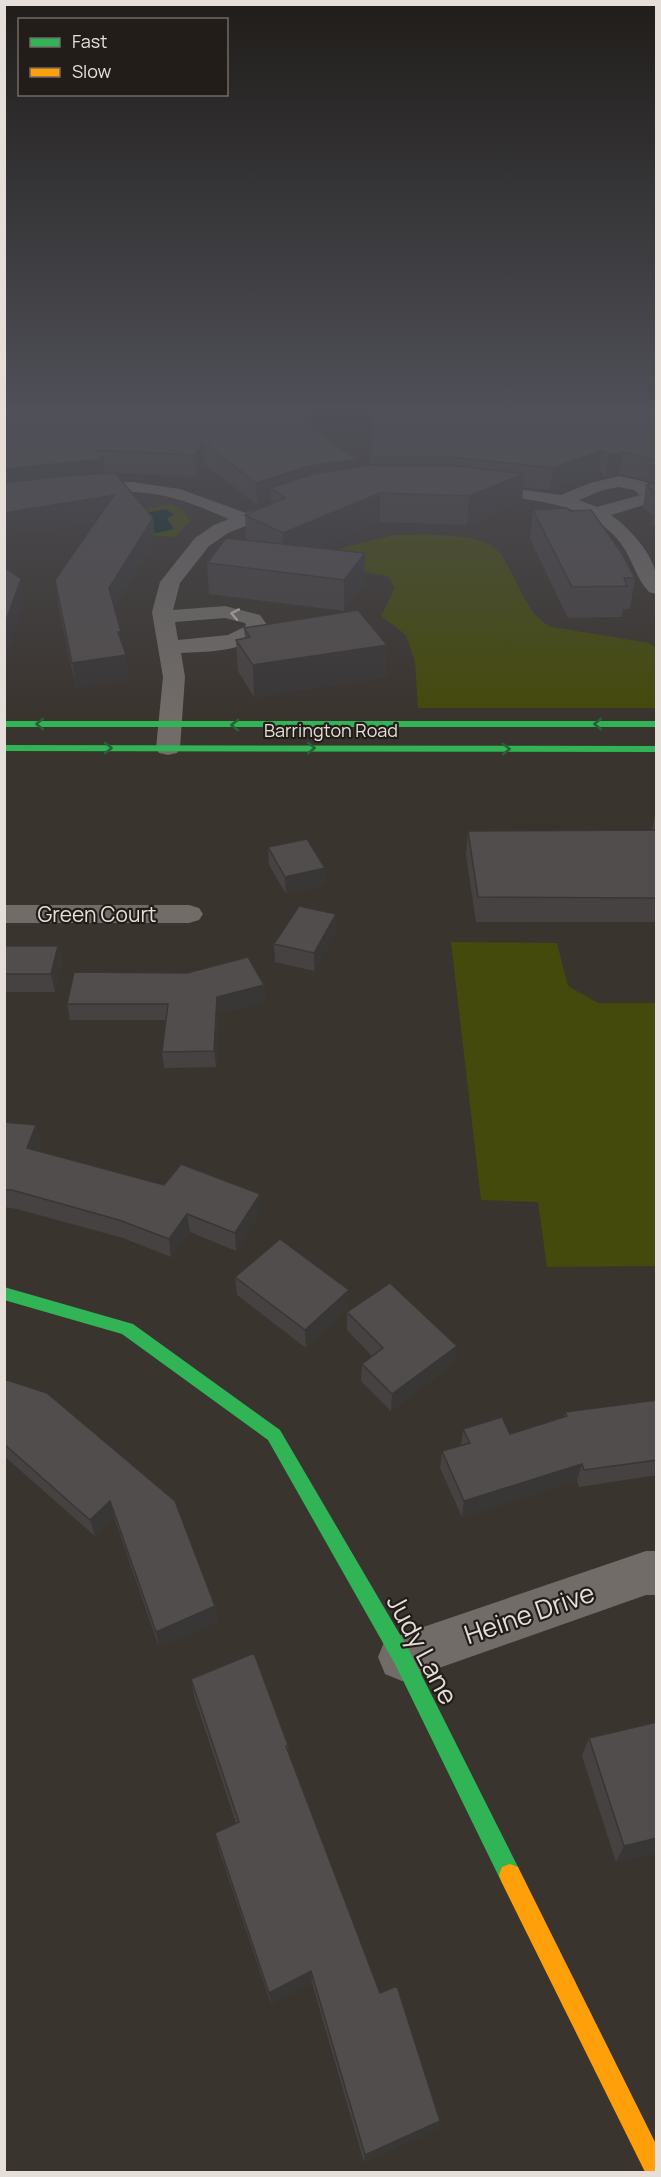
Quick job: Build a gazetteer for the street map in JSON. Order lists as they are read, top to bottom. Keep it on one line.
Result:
{"streets":{"main road":["Barrington Road","Judy Lane"],"street":["Green Court","Heine Drive"]},"crossings":[["Heine Drive","Judy Lane"]],"legend":["Fast","Slow"]}
